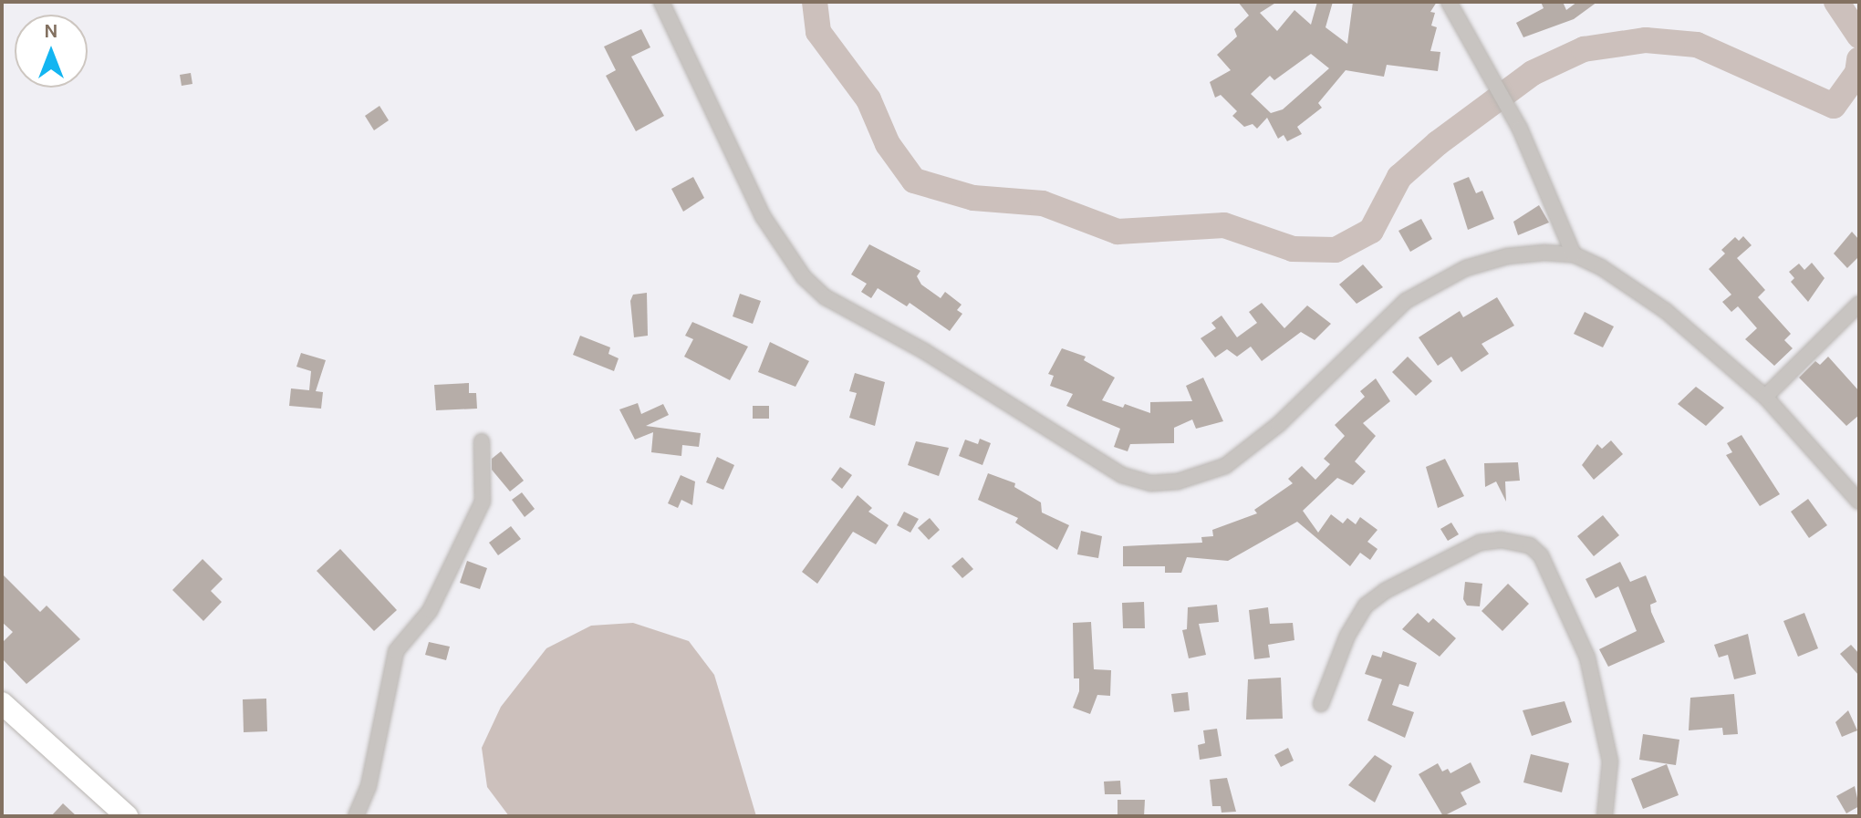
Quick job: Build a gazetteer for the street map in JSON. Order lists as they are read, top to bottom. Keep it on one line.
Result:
{"north":"top"}
